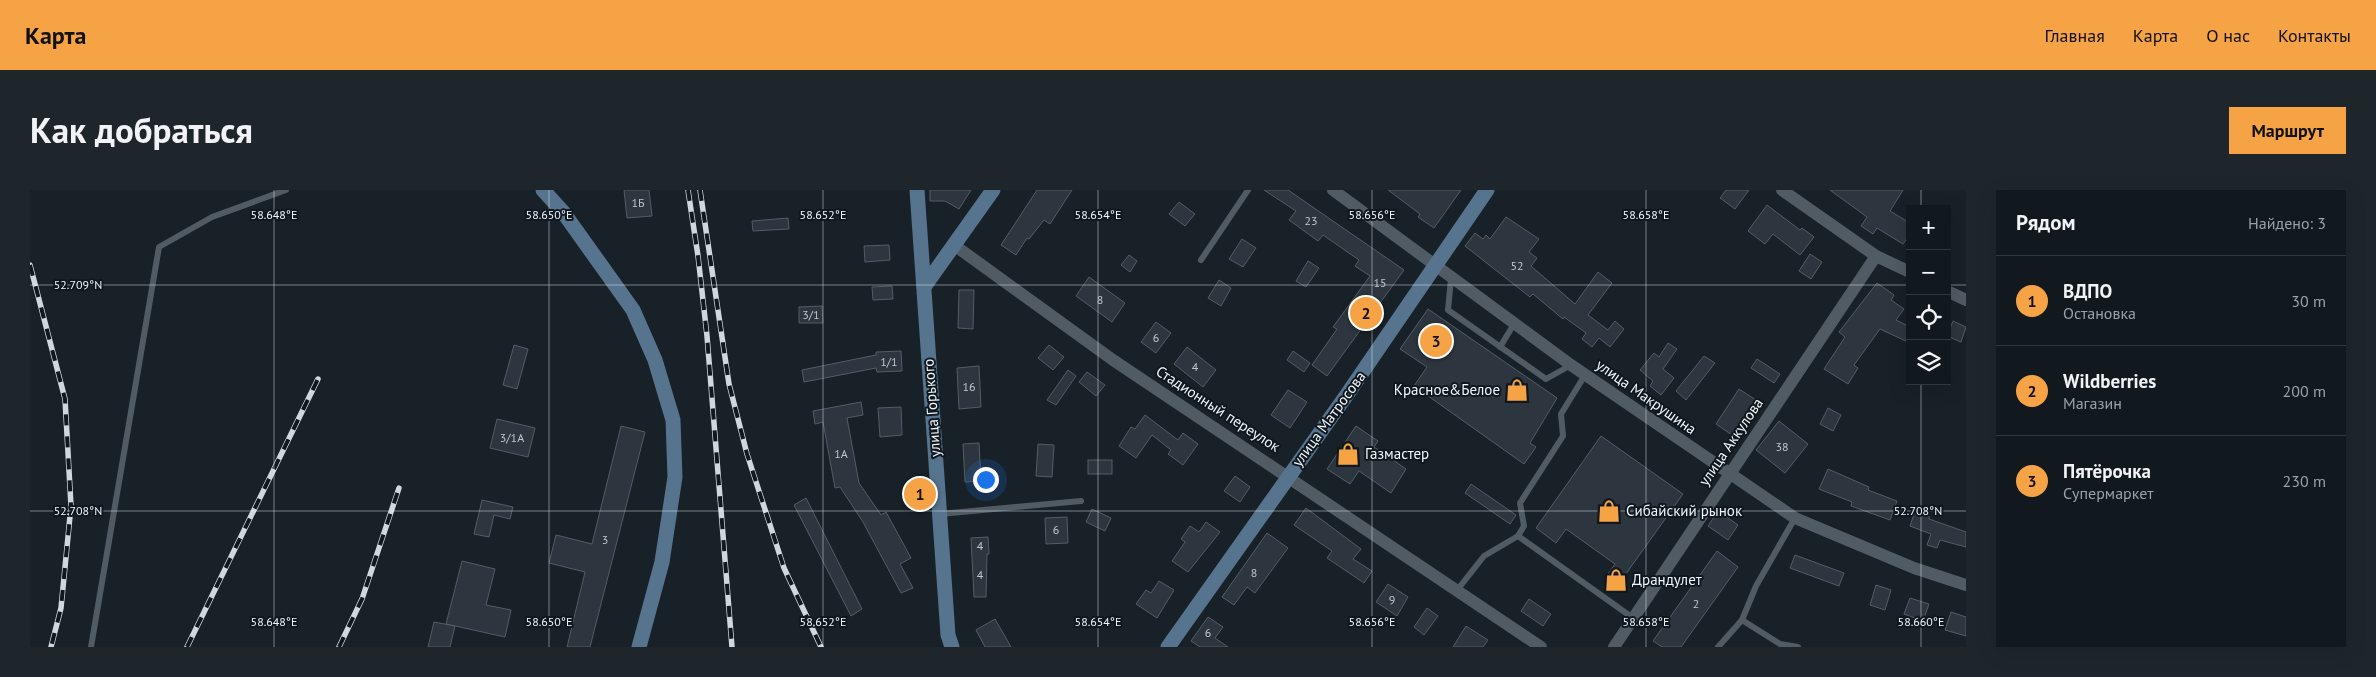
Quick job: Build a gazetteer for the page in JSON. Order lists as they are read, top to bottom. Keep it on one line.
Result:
{"streets":{"main road":["улица Горького","улица Матросова"],"street":["улица Макрушина","Стадионный переулок","улица Аккулова"]},"crossings":[["улица Макрушина","улица Матросова"],["улица Макрушина","улица Аккулова"],["Стадионный переулок","улица Матросова"]],"places":{"shop":["Красное&Белое","Газмастер","Сибайский рынок","Драндулет"]},"house_numbers":["1Б","23","52","15","8","3/1","6","1/1","4","16","3/1А","38","1А","6","3","4","8","4","9","2","6"],"page":{"header":"Карта","nav":["Главная","Карта","О нас","Контакты"],"title":"Как добраться","buttons":"Маршрут","heading":["Рядом","Найдено: 3"],"map_buttons":["+","−"],"list":[{"mark":"1","name":"ВДПО","note":"Остановка","value":"30 m"},{"mark":"2","name":"Wildberries","note":"Магазин","value":"200 m"},{"mark":"3","name":"Пятёрочка","note":"Супермаркет","value":"230 m"}],"pins":["2","3","1"]},"coordinates":["58.648°E","58.650°E","58.652°E","58.654°E","58.656°E","58.658°E","52.709°N","52.708°N","58.660°E"]}
